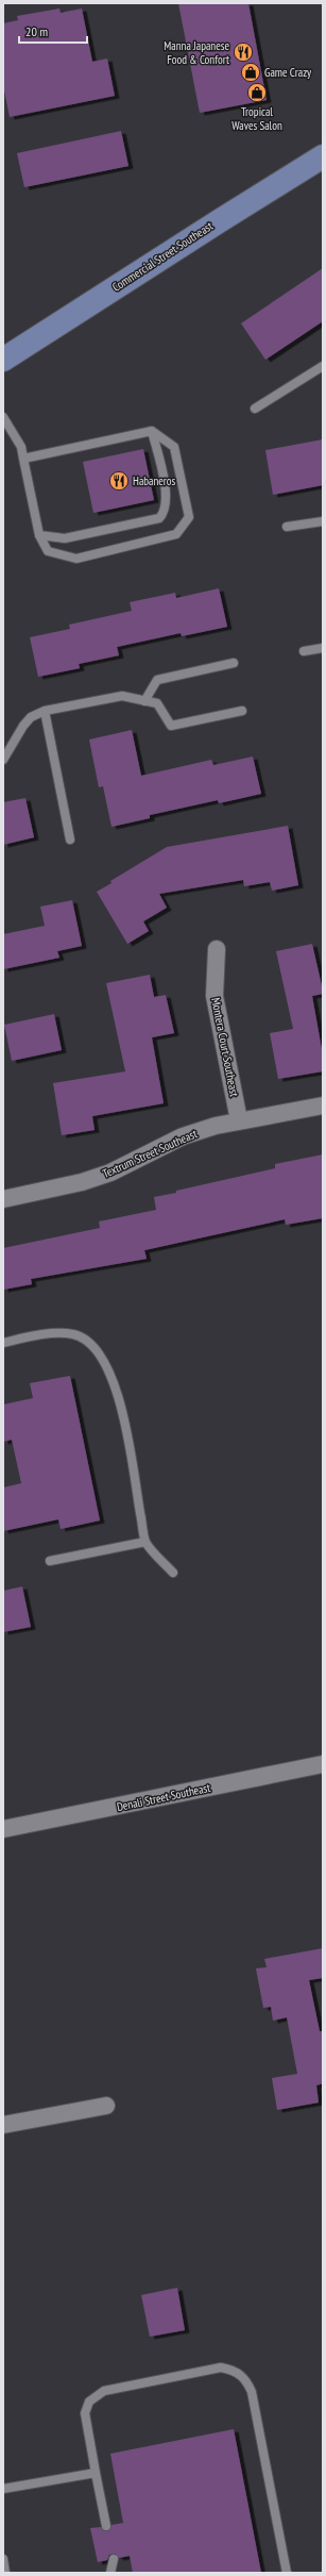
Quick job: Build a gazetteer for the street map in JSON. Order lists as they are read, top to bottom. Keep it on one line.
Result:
{"streets":{"main road":["Commercial Street Southeast"],"street":["Montera Court Southeast","Textrum Street Southeast","Denali Street Southeast"]},"crossings":[["Montera Court Southeast","Textrum Street Southeast"]],"places":{"restaurant":["Manna Japanese Food & Confort","Habaneros"],"shop":["Game Crazy","Tropical Waves Salon"]},"scale_bar":"20 m"}
